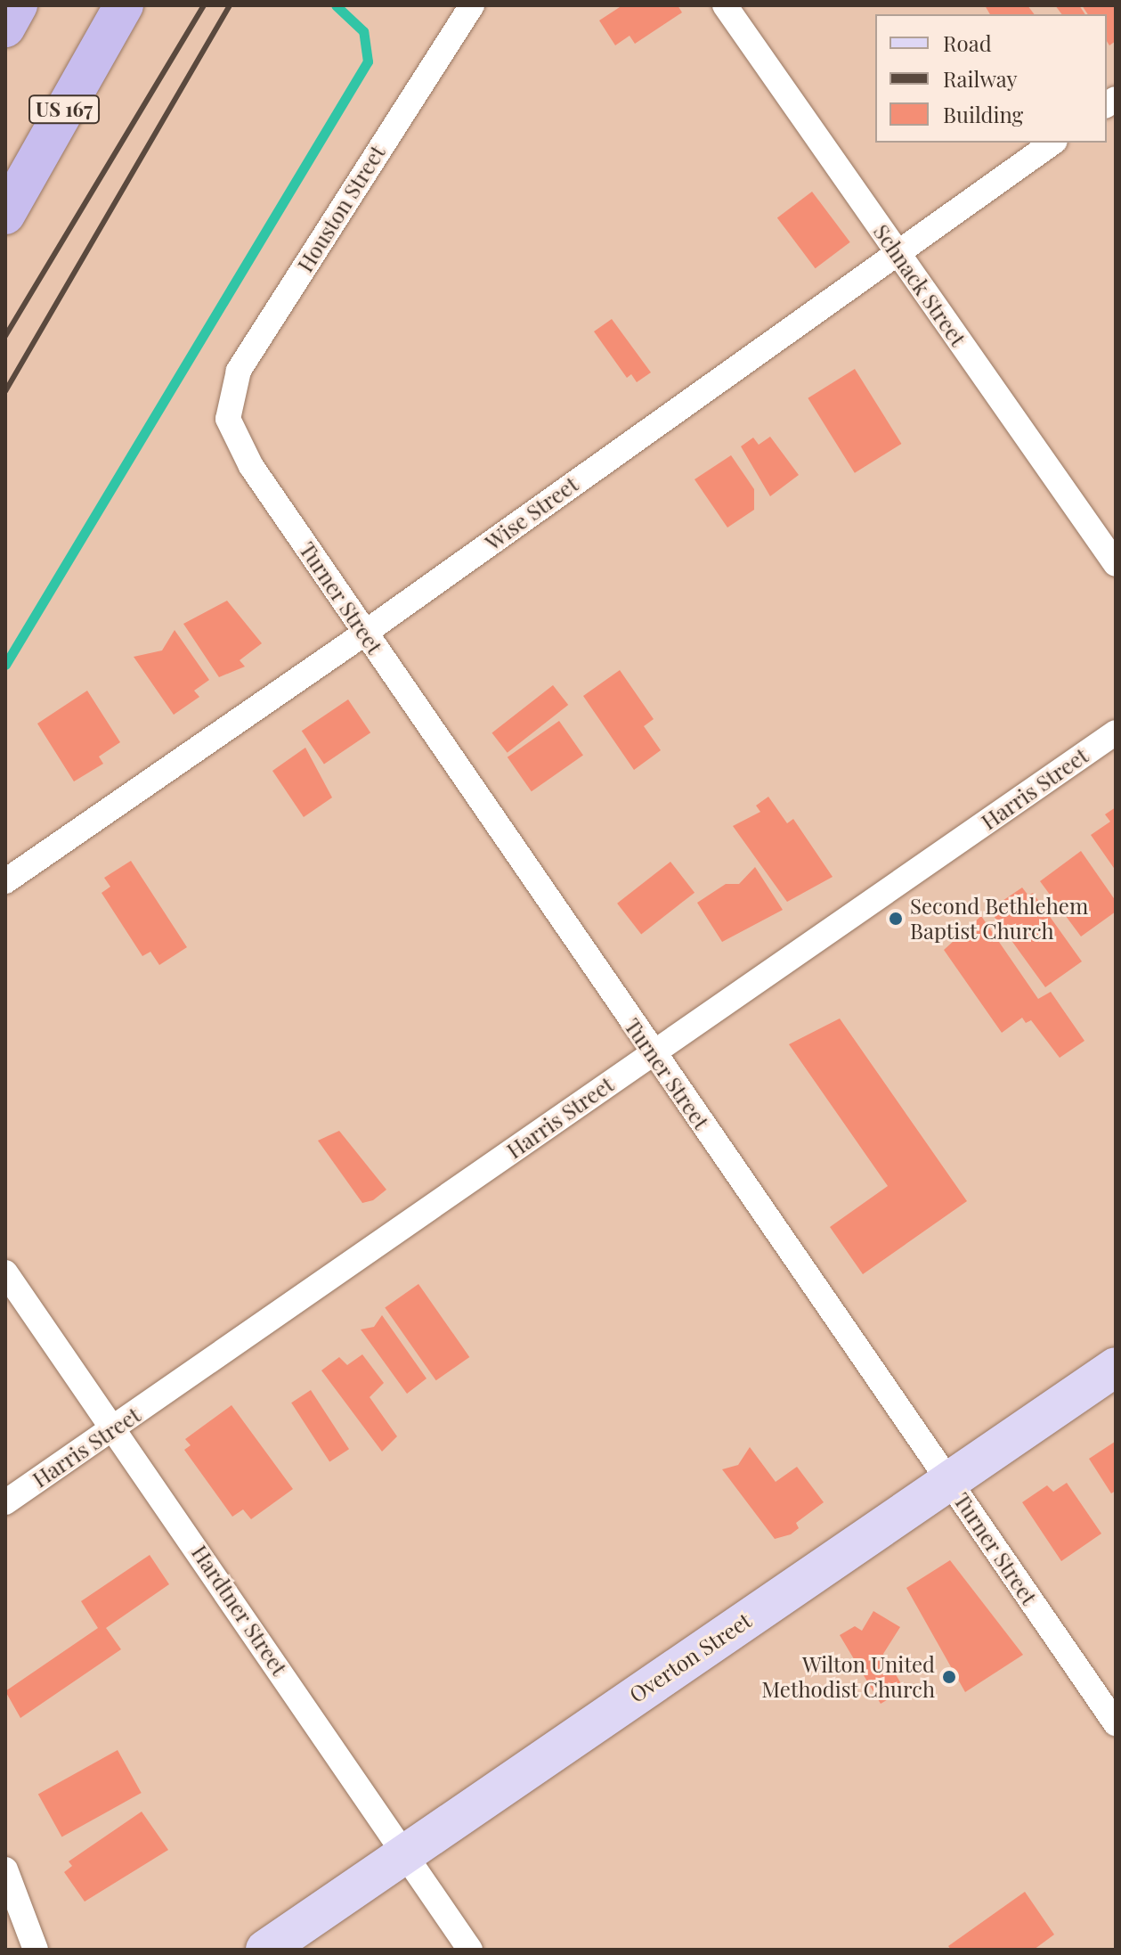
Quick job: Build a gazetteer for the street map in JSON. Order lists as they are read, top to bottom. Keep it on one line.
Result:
{"streets":{"highway":["US 167"],"main road":["Overton Street"],"street":["Houston Street","Schnack Street","Wise Street","Turner Street","Harris Street","Hardtner Street"]},"crossings":[["Houston Street","Turner Street"],["Schnack Street","Wise Street"],["Wise Street","Turner Street"],["Turner Street","Harris Street"],["Turner Street","Overton Street"],["Harris Street","Hardtner Street"],["Hardtner Street","Overton Street"]],"places":["Second Bethlehem Baptist Church","Wilton United Methodist Church"],"legend":["Road","Railway","Building"]}
